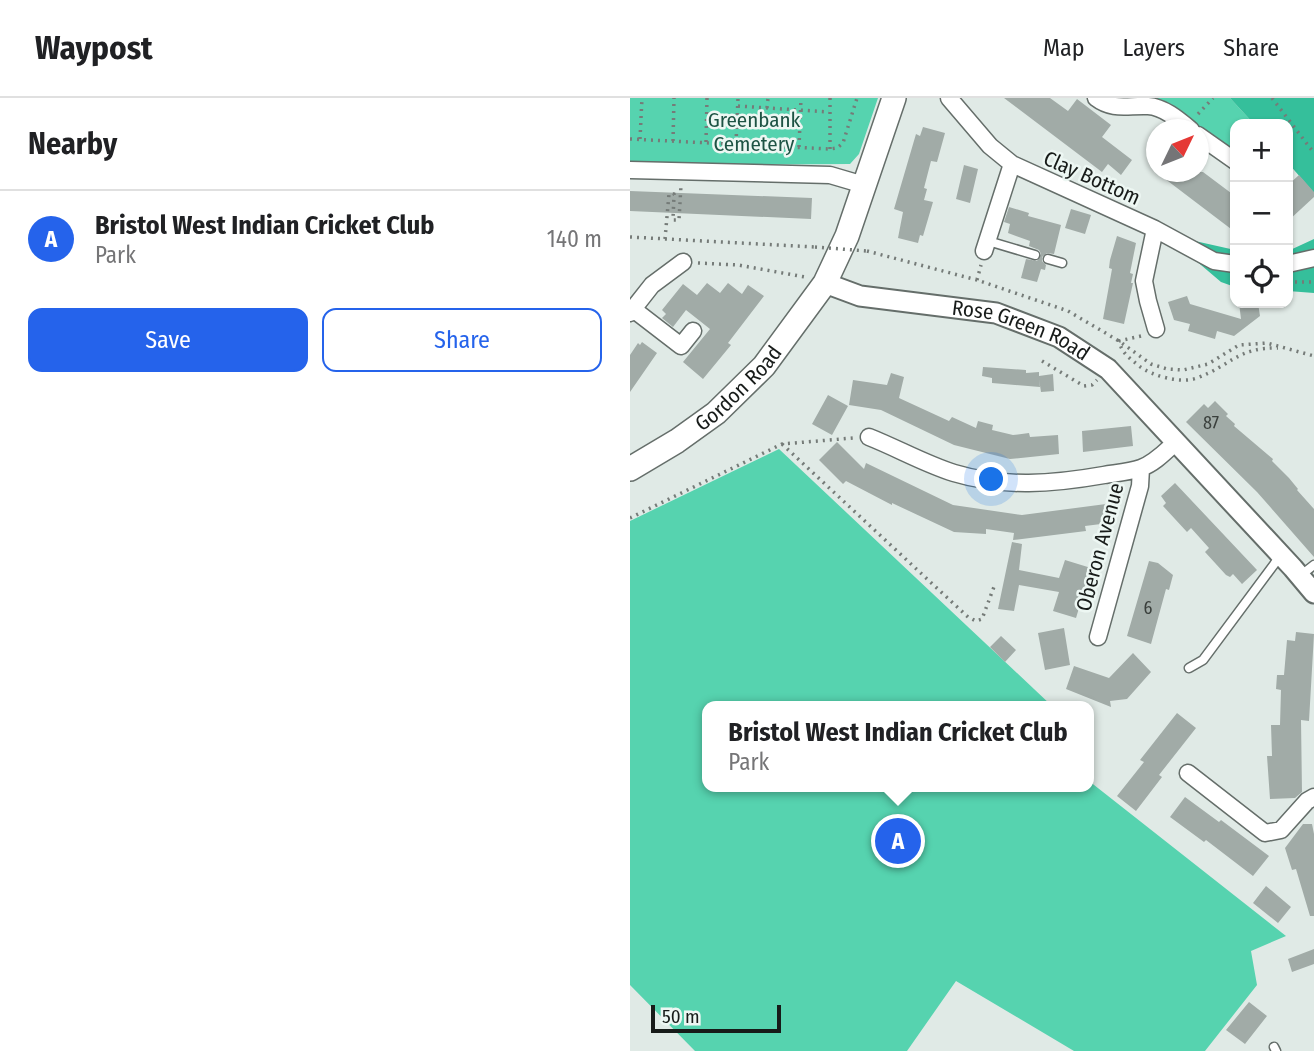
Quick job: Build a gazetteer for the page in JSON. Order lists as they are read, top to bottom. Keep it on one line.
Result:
{"streets":{"main road":["Gordon Road"],"street":["Clay Bottom","Rose Green Road","Oberon Avenue"]},"crossings":[["Rose Green Road","Gordon Road"]],"parks":["Greenbank Cemetery"],"house_numbers":["87","6"],"scale_bar":"50 m","north":"top right","page":{"header":"Waypost","nav":["Map","Layers","Share"],"heading":"Nearby","map_buttons":["+","−"],"list":[{"mark":"A","name":"Bristol West Indian Cricket Club","note":"Park","value":"140 m"}],"buttons":["Save","Share"],"popup":["Bristol West Indian Cricket Club","Park"],"pins":"A","scale":"50 m"}}
